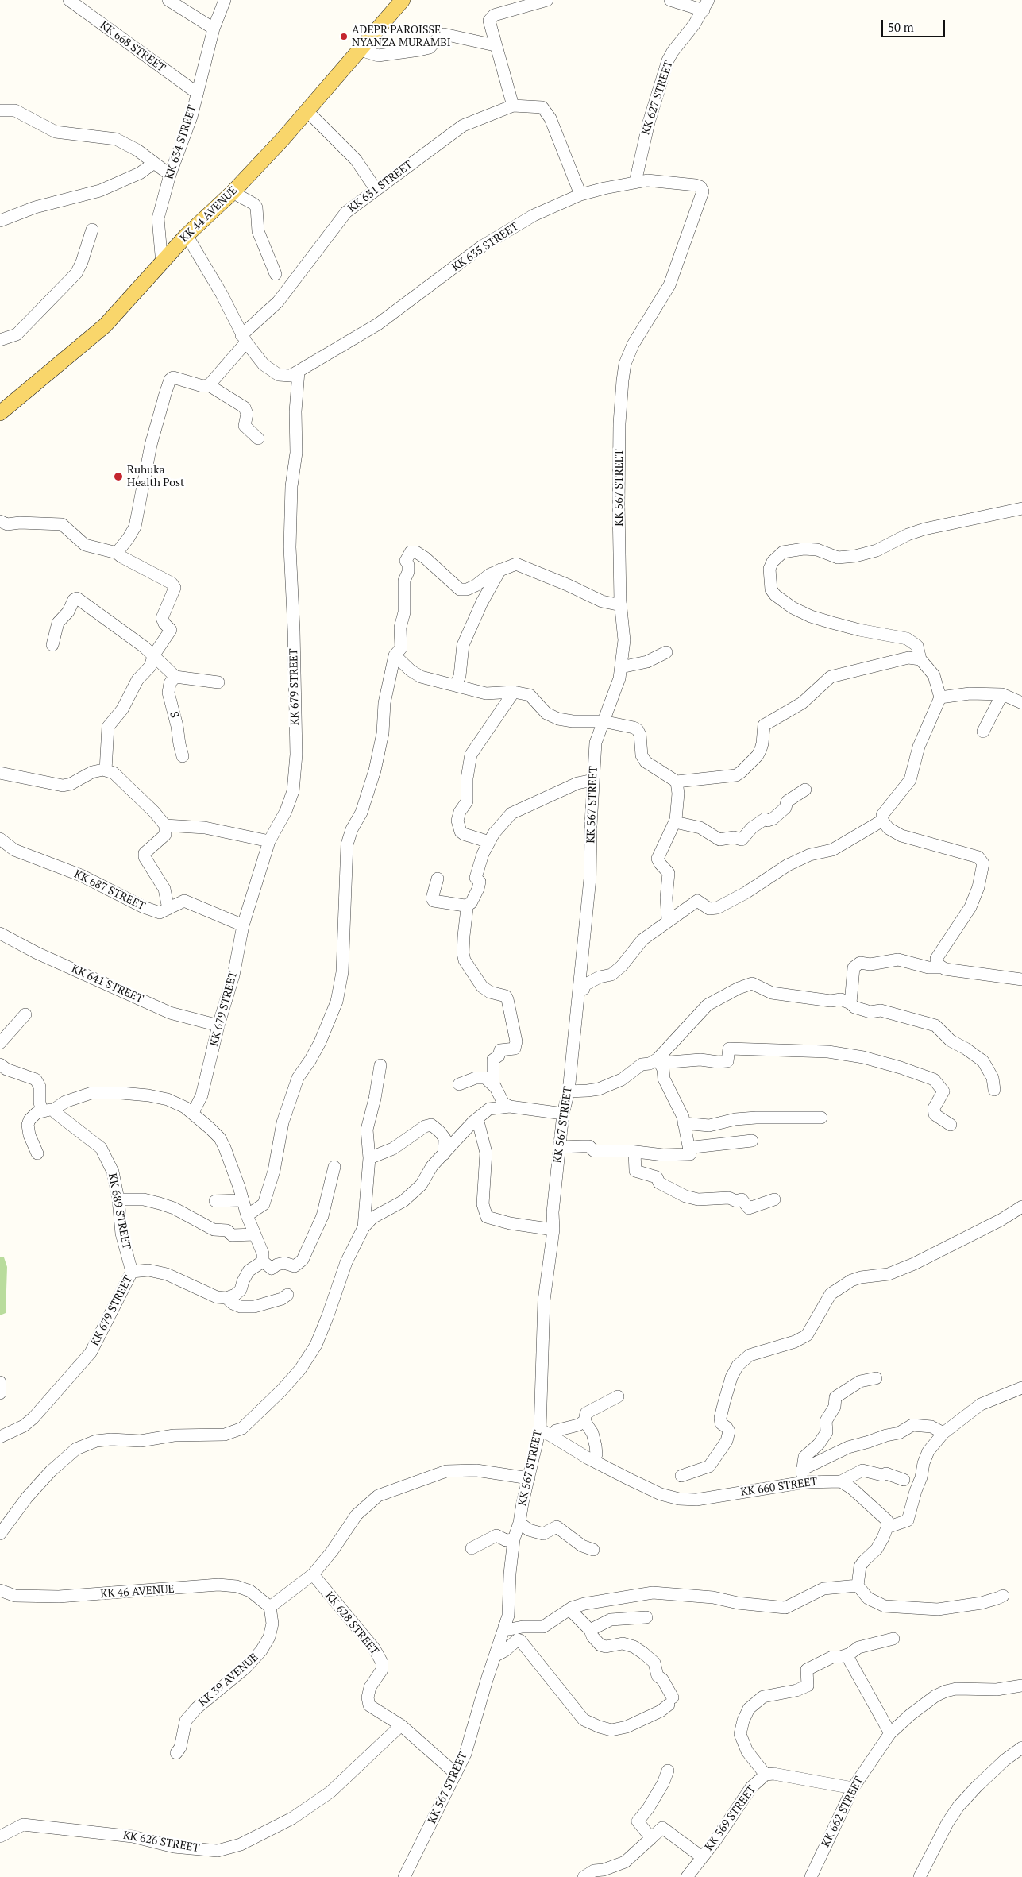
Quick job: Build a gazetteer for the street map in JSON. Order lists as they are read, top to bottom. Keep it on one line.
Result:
{"streets":{"main road":["KK 44 AVENUE"],"street":["KK 668 STREET","KK 627 STREET","KK 634 STREET","KK 631 STREET","KK 635 STREET","KK 567 STREET","KK 679 STREET","S","KK 687 STREET","KK 641 STREET","KK 689 STREET","KK 660 STREET","KK 46 AVENUE","KK 628 STREET","KK 39 AVENUE","KK 662 STREET","KK 569 STREET","KK 626 STREET"]},"crossings":[["KK 668 STREET","KK 634 STREET"],["KK 627 STREET","KK 635 STREET"],["KK 634 STREET","KK 44 AVENUE"],["KK 631 STREET","KK 635 STREET"],["KK 44 AVENUE","KK 635 STREET"],["KK 635 STREET","KK 567 STREET"],["KK 635 STREET","KK 679 STREET"],["KK 567 STREET","KK 660 STREET"],["KK 567 STREET","KK 628 STREET"],["KK 679 STREET","KK 687 STREET"],["KK 679 STREET","KK 641 STREET"],["KK 679 STREET","KK 689 STREET"],["KK 46 AVENUE","KK 39 AVENUE"],["KK 628 STREET","KK 626 STREET"]],"places":["ADEPR PAROISSE NYANZA MURAMBI","Ruhuka Health Post"],"scale_bar":"50 m"}
